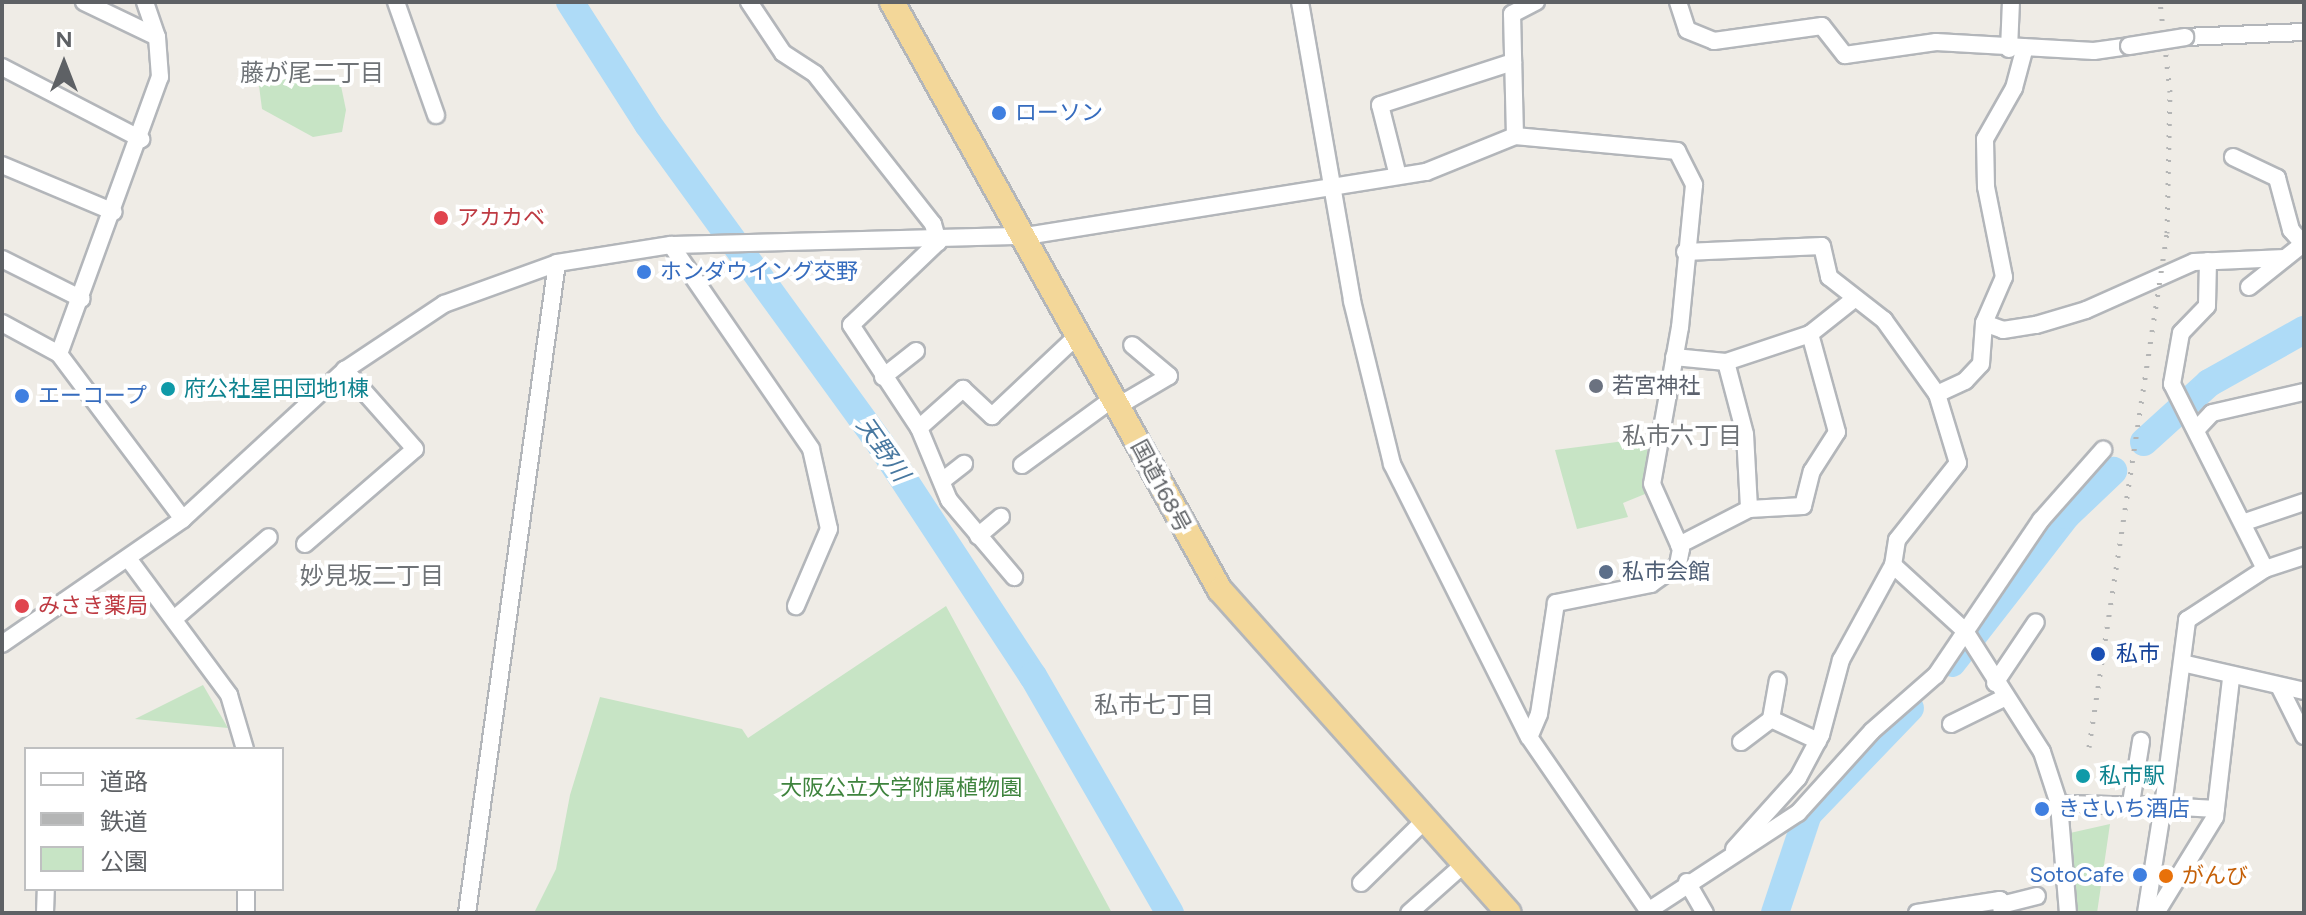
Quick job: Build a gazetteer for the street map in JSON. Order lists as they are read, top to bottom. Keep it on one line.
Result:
{"streets":{"highway":["国道168号"]},"districts":["藤が尾二丁目","私市六丁目","妙見坂二丁目","私市七丁目"],"water":["天野川"],"parks":["大阪公立大学附属植物園"],"places":["ローソン","アカカベ","ホンダウイング交野","若宮神社","府公社星田団地1棟","エーコープ","私市会館","みさき薬局","私市","私市駅","きさいち酒店","SotoCafe","がんび"],"legend":["道路","鉄道","公園"],"north":"top"}
